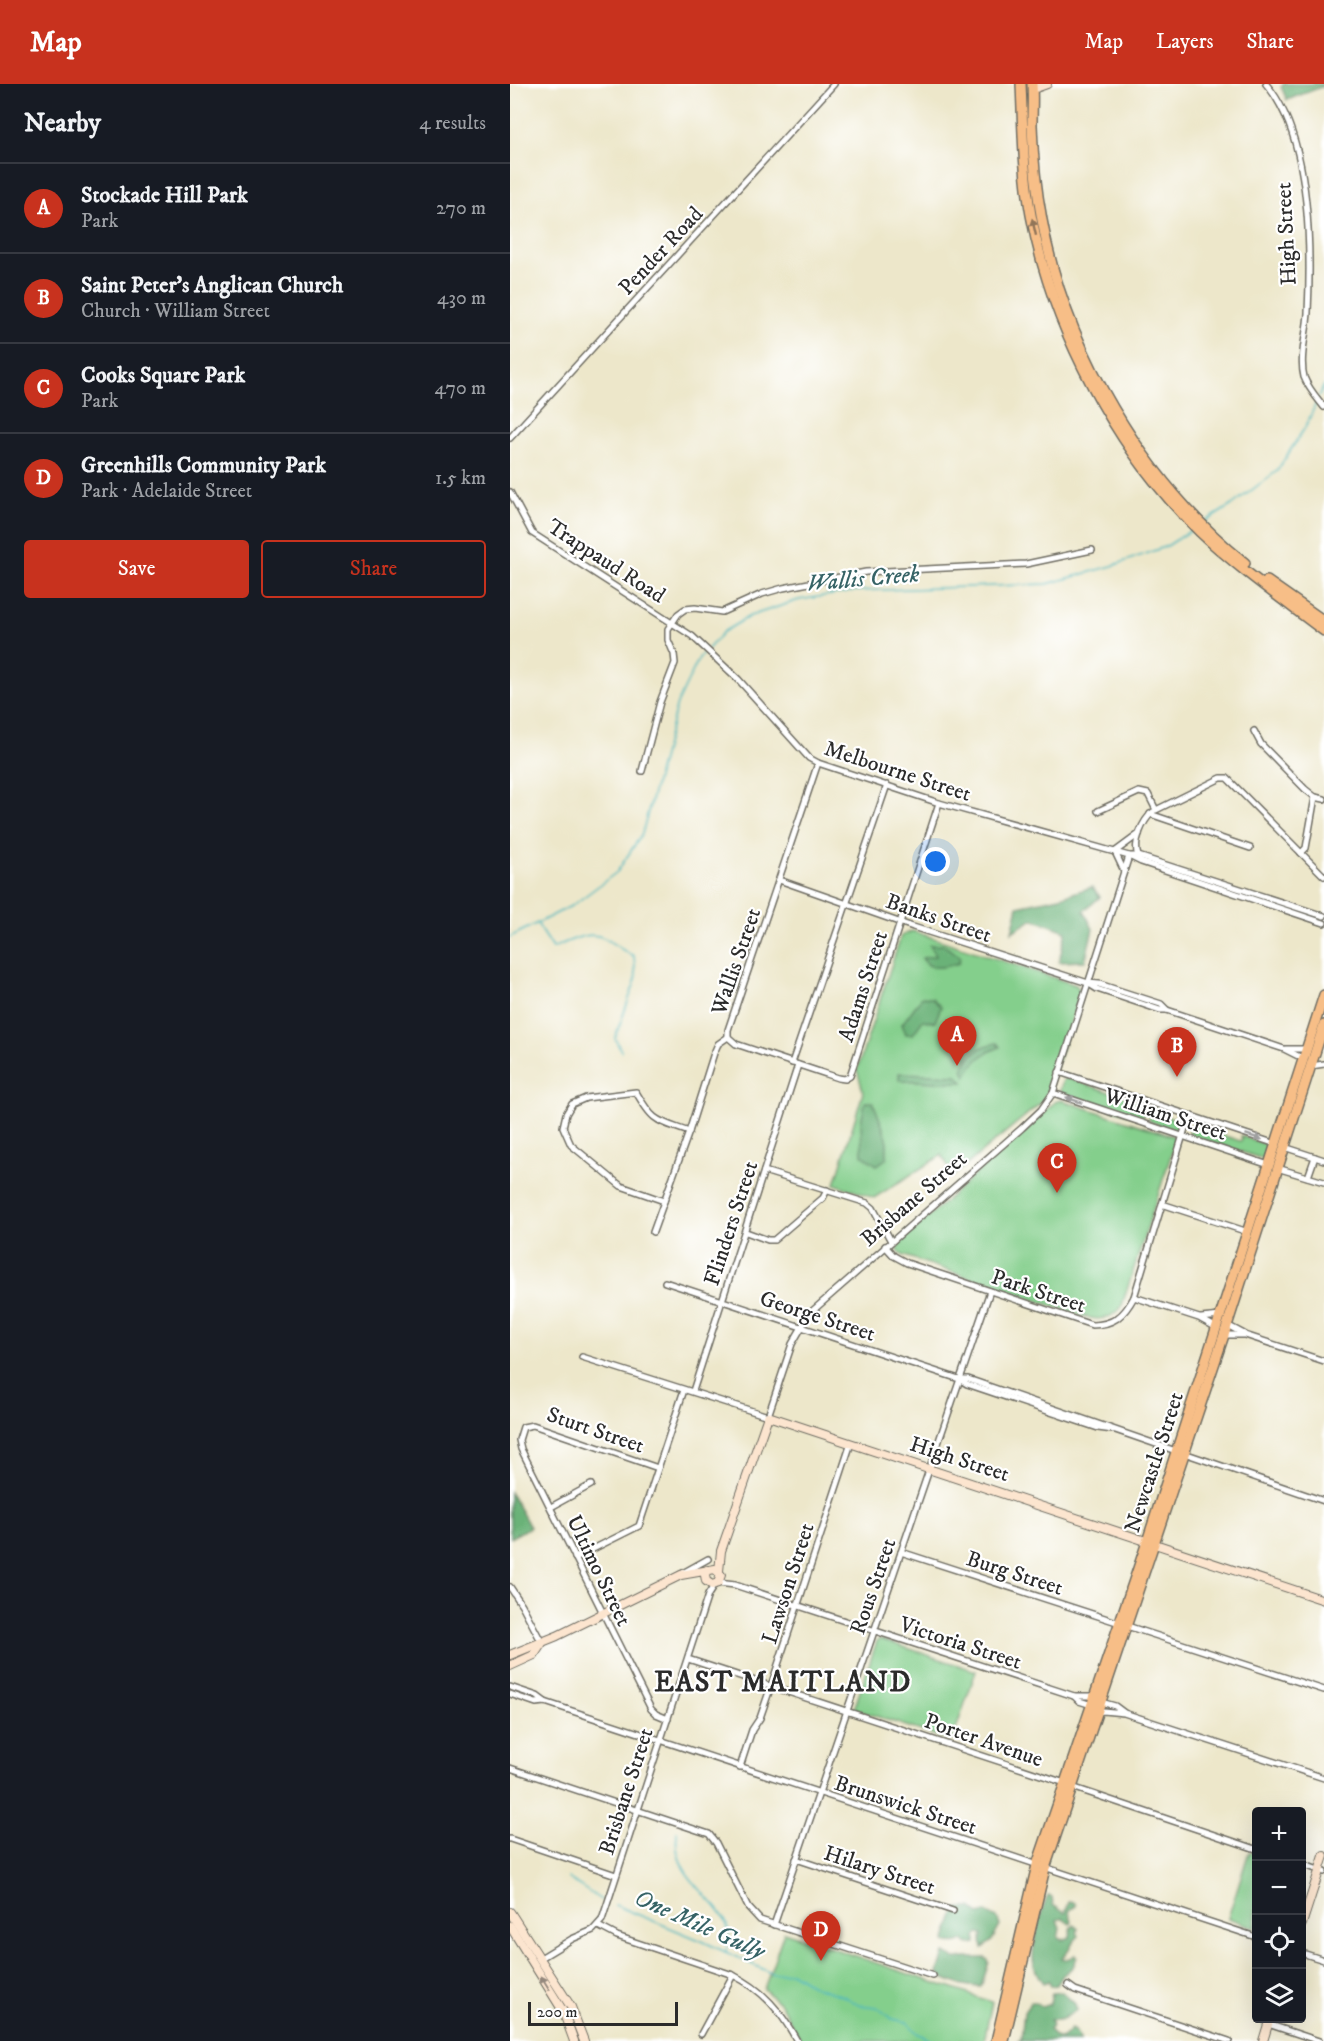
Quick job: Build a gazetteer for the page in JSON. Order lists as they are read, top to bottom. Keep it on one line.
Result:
{"streets":{"highway":["Newcastle Street"],"main road":["High Street","Brisbane Street"],"street":["Pender Road","Trappaud Road","Melbourne Street","Banks Street","Wallis Street","Adams Street","William Street","Flinders Street","Park Street","George Street","Sturt Street","Ultimo Street","Burg Street","Lawson Street","Rous Street","Victoria Street","Porter Avenue","Brunswick Street","Hilary Street"]},"crossings":[["High Street","Brisbane Street"],["High Street","Flinders Street"],["High Street","Newcastle Street"],["High Street","Lawson Street"],["High Street","Rous Street"],["Trappaud Road","Melbourne Street"],["Melbourne Street","Wallis Street"],["Melbourne Street","Adams Street"],["Melbourne Street","Brisbane Street"],["Melbourne Street","Flinders Street"],["Banks Street","Wallis Street"],["Banks Street","Adams Street"],["Banks Street","Brisbane Street"],["Banks Street","Flinders Street"],["Banks Street","Newcastle Street"],["Adams Street","Flinders Street"],["William Street","Brisbane Street"],["William Street","Park Street"],["William Street","Newcastle Street"],["Brisbane Street","Park Street"],["Brisbane Street","George Street"],["Brisbane Street","Ultimo Street"],["Brisbane Street","Victoria Street"],["Brisbane Street","Porter Avenue"],["Brisbane Street","Brunswick Street"],["Flinders Street","George Street"],["Park Street","Rous Street"],["George Street","Newcastle Street"],["George Street","Rous Street"],["Sturt Street","Ultimo Street"],["Newcastle Street","Burg Street"],["Newcastle Street","Victoria Street"],["Newcastle Street","Porter Avenue"],["Newcastle Street","Brunswick Street"],["Burg Street","Rous Street"],["Lawson Street","Victoria Street"],["Lawson Street","Porter Avenue"],["Lawson Street","Brunswick Street"],["Rous Street","Victoria Street"],["Rous Street","Porter Avenue"],["Rous Street","Brunswick Street"],["Rous Street","Hilary Street"]],"districts":["EAST MAITLAND"],"water":["Wallis Creek","One Mile Gully"],"scale_bar":"200 m","page":{"header":"Map","nav":["Map","Layers","Share"],"heading":["Nearby","4 results"],"list":[{"mark":"A","name":"Stockade Hill Park","note":"Park","value":"270 m"},{"mark":"B","name":"Saint Peter's Anglican Church","note":"Church · William Street","value":"430 m"},{"mark":"C","name":"Cooks Square Park","note":"Park","value":"470 m"},{"mark":"D","name":"Greenhills Community Park","note":"Park · Adelaide Street","value":"1.5 km"}],"buttons":["Save","Share"],"pins":["A","B","C","D"],"map_buttons":["+","−"],"scale":"200 m"}}
